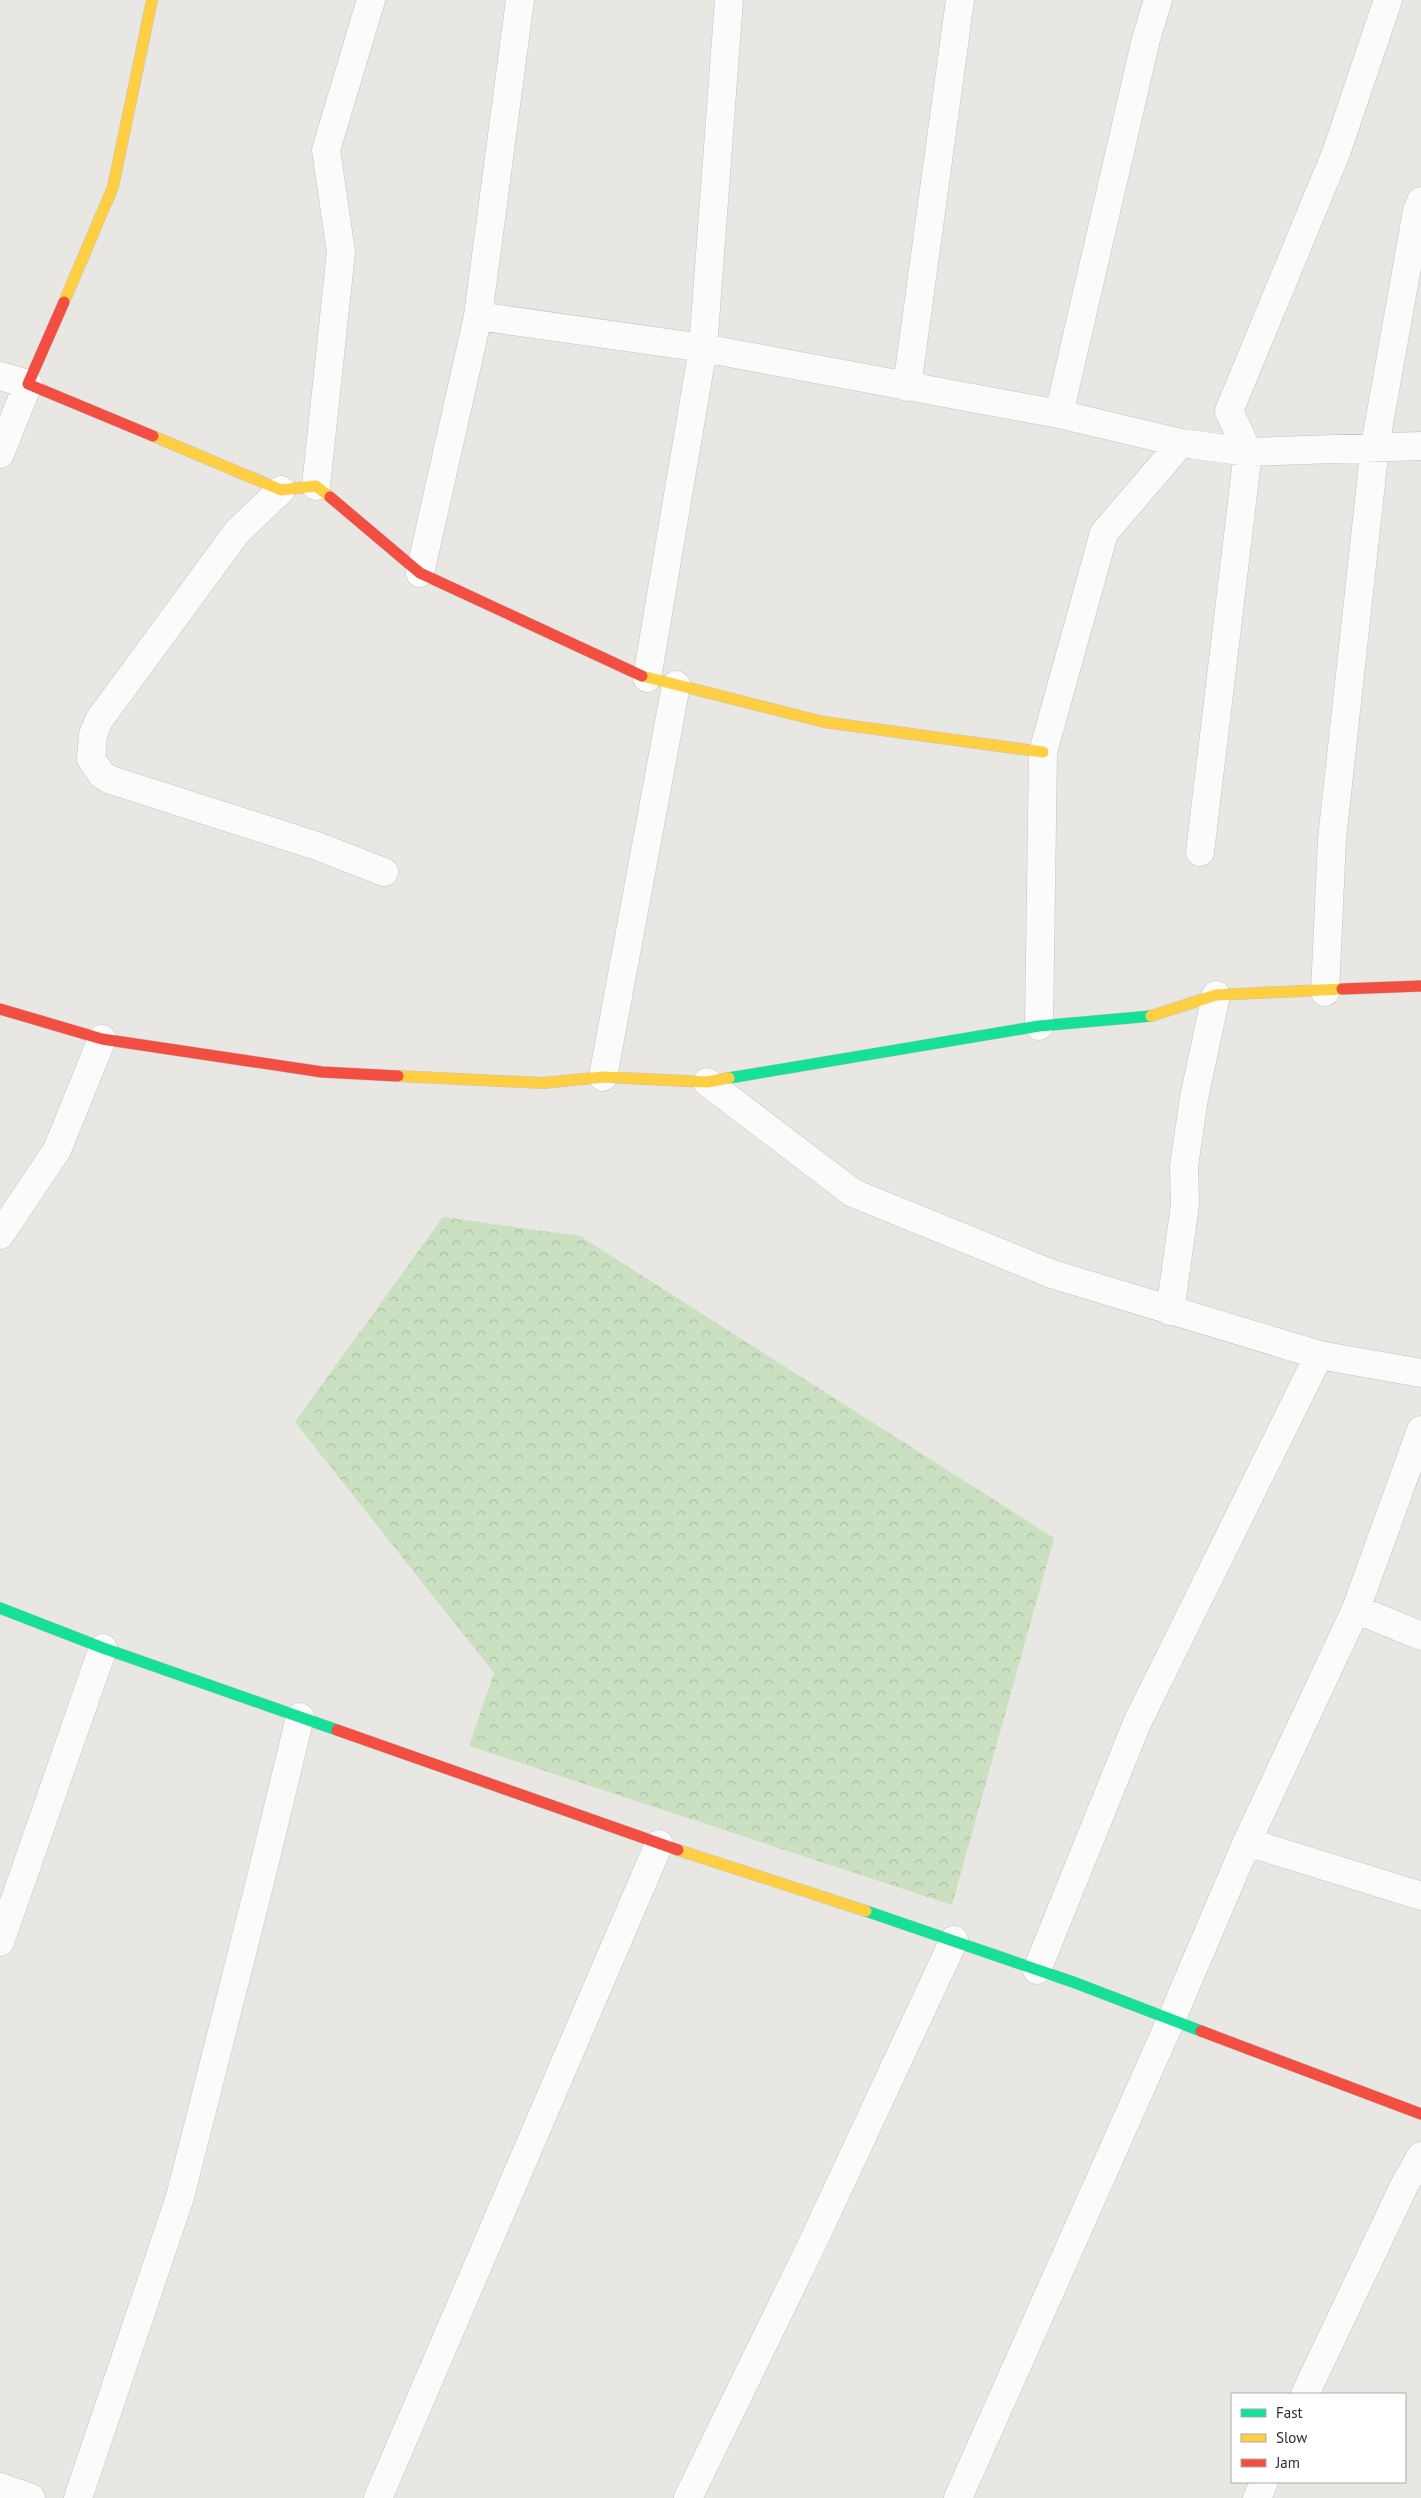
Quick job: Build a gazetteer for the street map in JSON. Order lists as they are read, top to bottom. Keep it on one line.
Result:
{"legend":["Fast","Slow","Jam"]}
